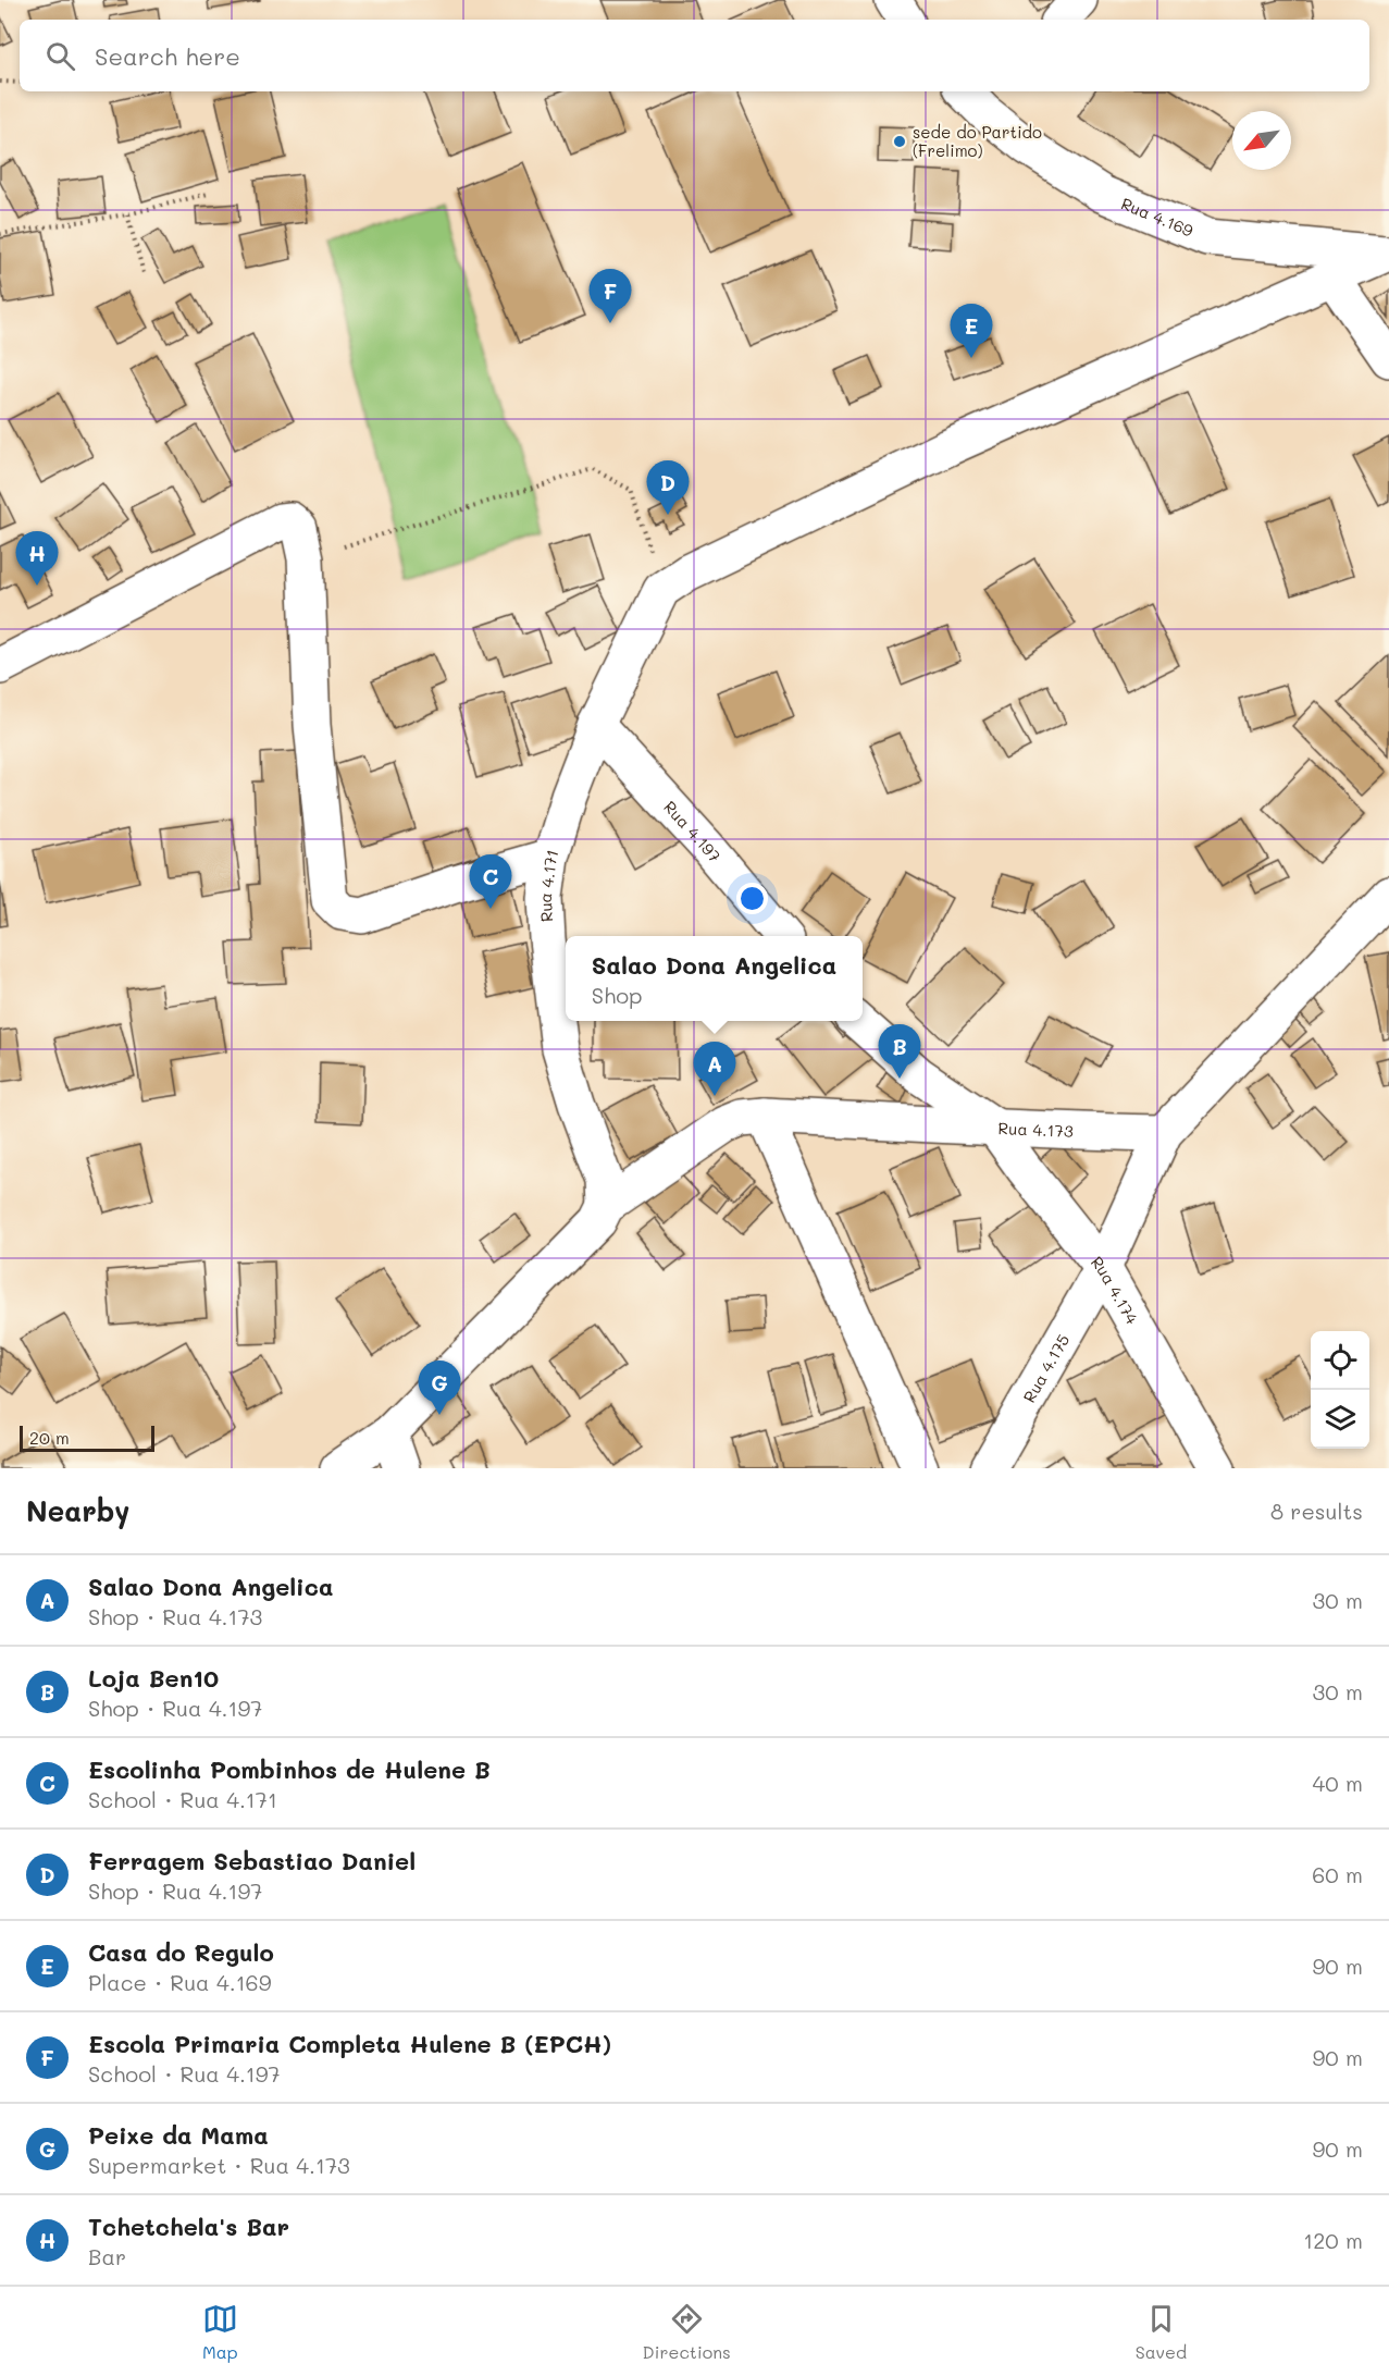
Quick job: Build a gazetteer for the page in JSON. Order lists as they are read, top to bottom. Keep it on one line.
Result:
{"streets":{"street":["Rua 4.169","Rua 4.197","Rua 4.171","Rua 4.173","Rua 4.174","Rua 4.175"]},"crossings":[["Rua 4.197","Rua 4.171"],["Rua 4.171","Rua 4.173"],["Rua 4.173","Rua 4.174"],["Rua 4.173","Rua 4.175"],["Rua 4.174","Rua 4.175"]],"places":["sede do Partido (Frelimo)"],"scale_bar":"20 m","north":"bottom left","page":{"search":"Search here","pins":["F","E","D","H","C","B","A","G"],"popup":["Salao Dona Angelica","Shop"],"scale":"20 m","heading":["Nearby","8 results"],"list":[{"mark":"A","name":"Salao Dona Angelica","note":"Shop · Rua 4.173","value":"30 m"},{"mark":"B","name":"Loja Ben10","note":"Shop · Rua 4.197","value":"30 m"},{"mark":"C","name":"Escolinha Pombinhos de Hulene B","note":"School · Rua 4.171","value":"40 m"},{"mark":"D","name":"Ferragem Sebastiao Daniel","note":"Shop · Rua 4.197","value":"60 m"},{"mark":"E","name":"Casa do Regulo","note":"Place · Rua 4.169","value":"90 m"},{"mark":"F","name":"Escola Primaria Completa Hulene B (EPCH)","note":"School · Rua 4.197","value":"90 m"},{"mark":"G","name":"Peixe da Mama","note":"Supermarket · Rua 4.173","value":"90 m"},{"mark":"H","name":"Tchetchela's Bar","note":"Bar","value":"120 m"}],"nav":["Map","Directions","Saved"]}}
